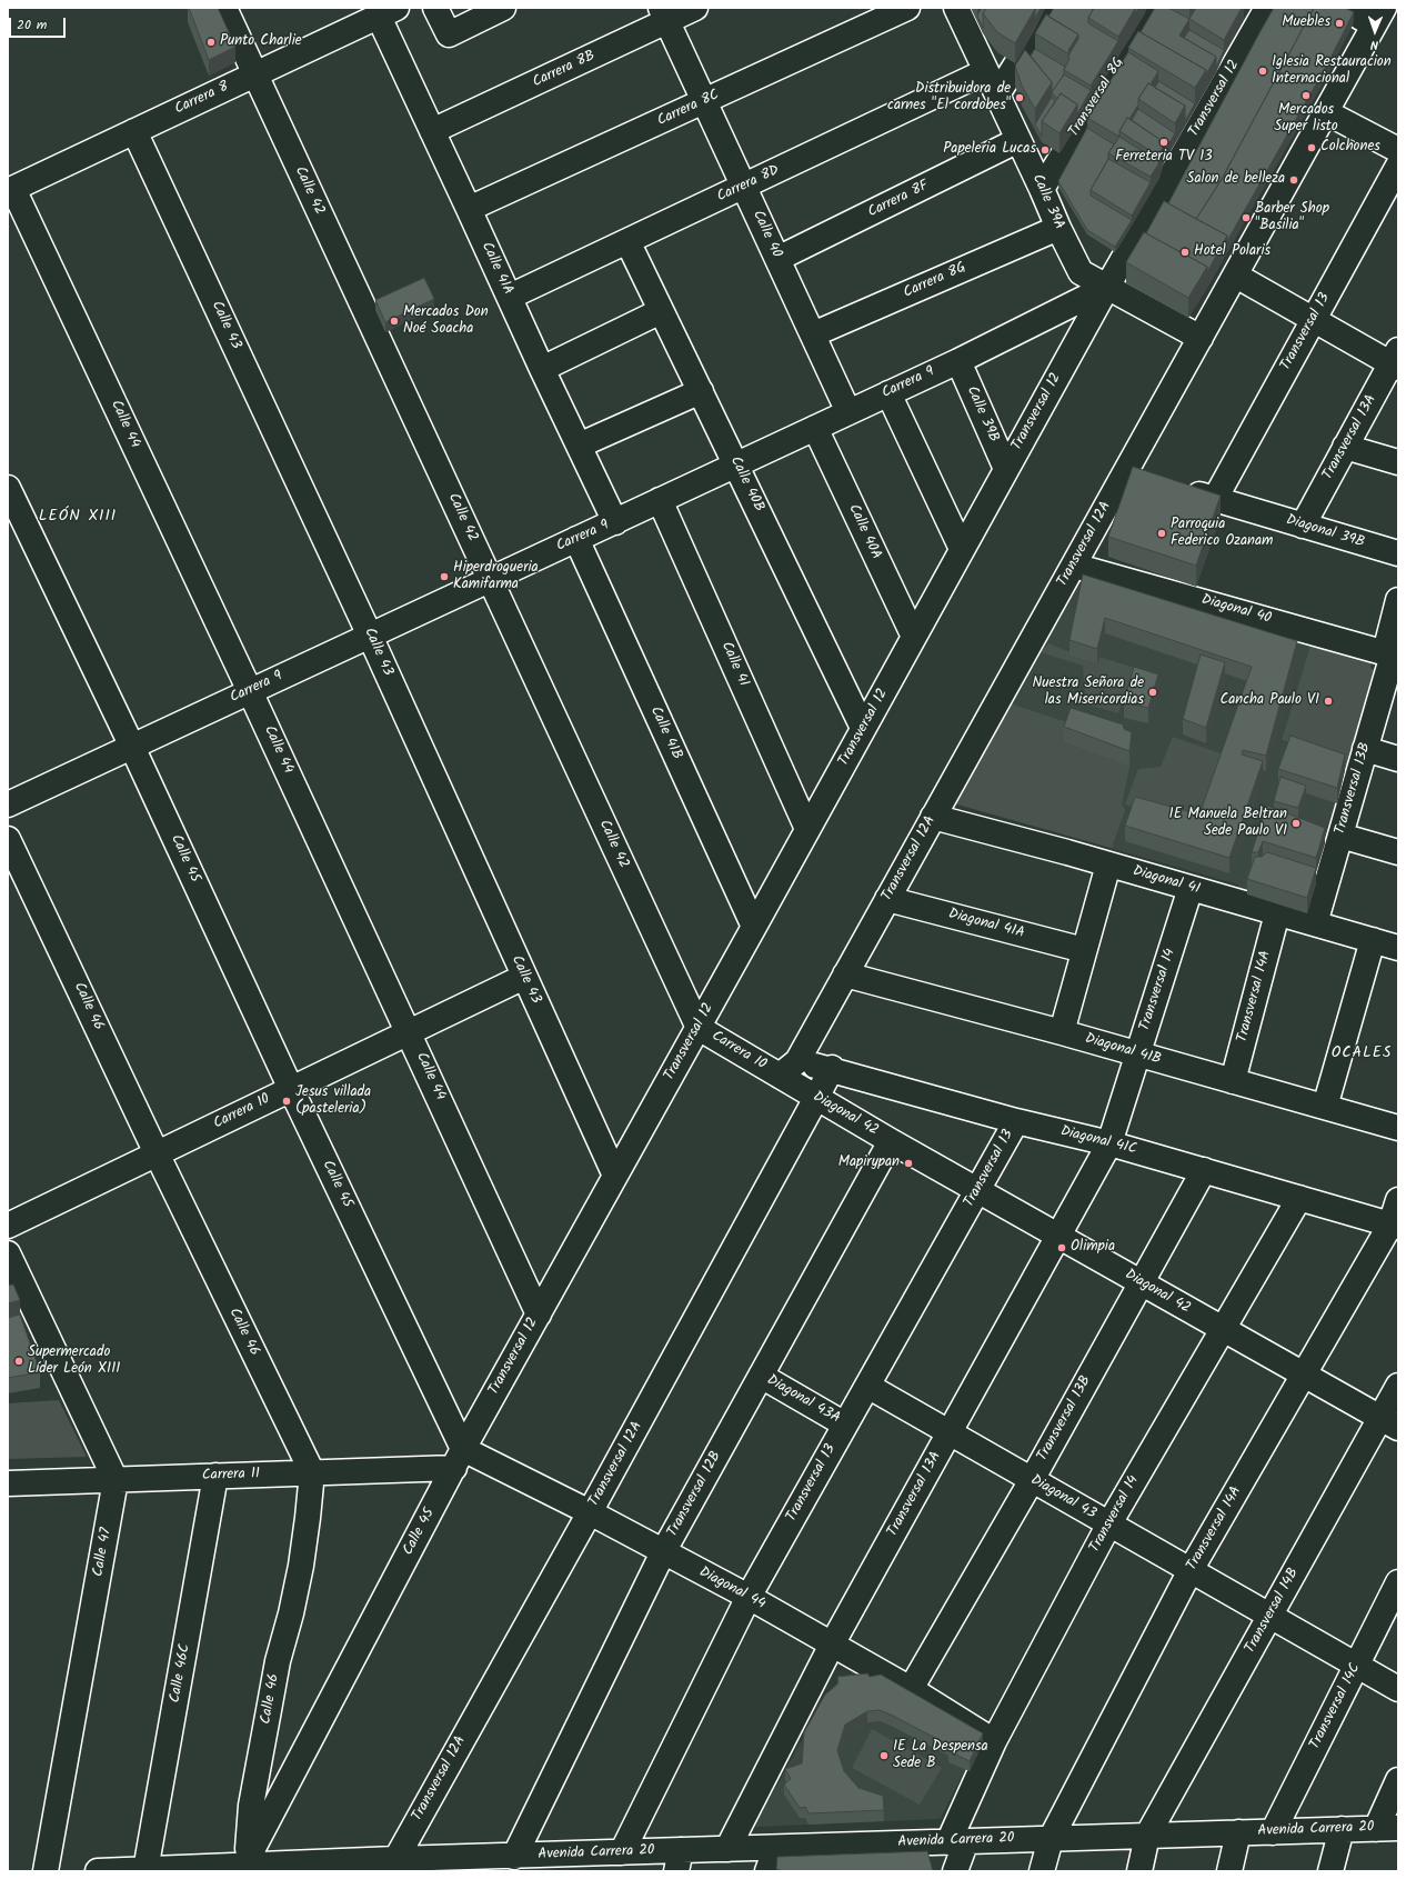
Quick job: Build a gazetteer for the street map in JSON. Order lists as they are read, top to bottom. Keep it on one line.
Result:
{"streets":{"street":["Carrera 8B","Transversal 8G","Carrera 8","Transversal 12","Carrera 8C","Carrera 8D","Calle 42","Carrera 8F","Calle 39A","Calle 40","Calle 41A","Carrera 8G","Calle 43","Transversal 13","Carrera 9","Calle 39B","Calle 44","Transversal 13A","Calle 40B","Calle 40A","Diagonal 39B","Transversal 12A","Diagonal 40","Calle 41","Calle 41B","Transversal 13B","Calle 45","Diagonal 41","Diagonal 41A","Transversal 14","Transversal 14A","Calle 46","Diagonal 41B","Carrera 10","Diagonal 42","Diagonal 41C","Diagonal 43A","Carrera 11","Transversal 12B","Diagonal 43","Calle 47","Diagonal 44","Transversal 14B","Calle 46C","Transversal 14C","Avenida Carrera 20"]},"crossings":[["Carrera 8B","Calle 40"],["Carrera 8B","Calle 41A"],["Transversal 8G","Calle 39A"],["Carrera 8","Calle 42"],["Carrera 8","Calle 41A"],["Carrera 8","Calle 43"],["Carrera 8","Calle 44"],["Transversal 12","Calle 42"],["Transversal 12","Calle 39A"],["Transversal 12","Calle 43"],["Transversal 12","Carrera 9"],["Transversal 12","Calle 39B"],["Transversal 12","Calle 44"],["Transversal 12","Calle 40B"],["Transversal 12","Calle 40A"],["Transversal 12","Calle 41"],["Transversal 12","Calle 41B"],["Transversal 12","Calle 45"],["Transversal 12","Carrera 10"],["Transversal 12","Carrera 11"],["Transversal 12","Diagonal 44"],["Carrera 8C","Calle 40"],["Carrera 8C","Calle 41A"],["Carrera 8D","Calle 39A"],["Carrera 8D","Calle 40"],["Carrera 8D","Calle 41A"],["Carrera 8D","Calle 40B"],["Calle 42","Carrera 9"],["Calle 42","Carrera 10"],["Carrera 8F","Calle 39A"],["Carrera 8F","Calle 40"],["Calle 39A","Carrera 8G"],["Calle 39A","Carrera 9"],["Calle 39A","Transversal 12A"],["Calle 40","Carrera 8G"],["Calle 40","Carrera 9"],["Calle 41A","Carrera 9"],["Calle 43","Carrera 9"],["Calle 43","Carrera 10"],["Transversal 13","Diagonal 39B"],["Transversal 13","Diagonal 42"],["Transversal 13","Diagonal 41C"],["Transversal 13","Diagonal 43A"],["Transversal 13","Diagonal 43"],["Transversal 13","Diagonal 44"],["Transversal 13","Avenida Carrera 20"],["Carrera 9","Calle 39B"],["Carrera 9","Calle 44"],["Carrera 9","Calle 40B"],["Carrera 9","Calle 40A"],["Carrera 9","Calle 41"],["Carrera 9","Calle 41B"],["Carrera 9","Calle 45"],["Calle 44","Carrera 10"],["Transversal 13A","Diagonal 39B"],["Transversal 13A","Transversal 14"],["Transversal 13A","Diagonal 42"],["Transversal 13A","Diagonal 41C"],["Transversal 13A","Diagonal 43"],["Transversal 13A","Diagonal 44"],["Transversal 13A","Avenida Carrera 20"],["Transversal 12A","Diagonal 40"],["Transversal 12A","Diagonal 41"],["Transversal 12A","Diagonal 41A"],["Transversal 12A","Diagonal 41B"],["Transversal 12A","Carrera 10"],["Transversal 12A","Diagonal 42"],["Transversal 12A","Diagonal 41C"],["Transversal 12A","Diagonal 44"],["Transversal 12A","Avenida Carrera 20"],["Diagonal 40","Transversal 13B"],["Transversal 13B","Diagonal 41"],["Transversal 13B","Diagonal 42"],["Transversal 13B","Diagonal 41C"],["Transversal 13B","Diagonal 43"],["Transversal 13B","Diagonal 44"],["Calle 45","Calle 46"],["Calle 45","Carrera 10"],["Calle 45","Carrera 11"],["Calle 45","Diagonal 44"],["Calle 45","Avenida Carrera 20"],["Diagonal 41","Transversal 14"],["Diagonal 41","Transversal 14A"],["Transversal 14","Diagonal 41B"],["Transversal 14","Diagonal 42"],["Transversal 14","Diagonal 41C"],["Transversal 14","Diagonal 43"],["Transversal 14","Diagonal 44"],["Transversal 14","Avenida Carrera 20"],["Transversal 14A","Diagonal 41B"],["Transversal 14A","Diagonal 42"],["Transversal 14A","Diagonal 41C"],["Transversal 14A","Diagonal 43"],["Transversal 14A","Avenida Carrera 20"],["Calle 46","Carrera 10"],["Calle 46","Carrera 11"],["Calle 46","Avenida Carrera 20"],["Carrera 10","Diagonal 42"],["Carrera 10","Diagonal 41C"],["Diagonal 42","Diagonal 41C"],["Diagonal 42","Transversal 12B"],["Diagonal 42","Transversal 14B"],["Diagonal 43A","Transversal 12B"],["Carrera 11","Calle 47"],["Carrera 11","Diagonal 44"],["Carrera 11","Calle 46C"],["Transversal 12B","Diagonal 44"],["Transversal 12B","Avenida Carrera 20"],["Diagonal 43","Transversal 14B"],["Diagonal 43","Transversal 14C"],["Transversal 14B","Avenida Carrera 20"],["Calle 46C","Avenida Carrera 20"],["Transversal 14C","Avenida Carrera 20"]],"districts":["LEÓN XIII","OCALES"],"places":["Muebles","Punto Charlie","Iglesia Restauracion Internacional","Mercados Super listo","Distribuidora de carnes \"El cordobes\"","Ferreteria TV 13","Colchones","Papeleria Lucas","Salon de belleza","Barber Shop \"Basilia\"","Hotel Polaris","Mercados Don Noé Soacha","Parroquia Federico Ozanam","Hiperdrogueria Kamifarma","Nuestra Señora de las Misericordias","Cancha Paulo VI","IE Manuela Beltran Sede Paulo VI","Jesus villada (pasteleria)","Mapirypan","Olimpia","Supermercado Líder León XIII","IE La Despensa Sede B"],"scale_bar":"20 m","north":"bottom"}
